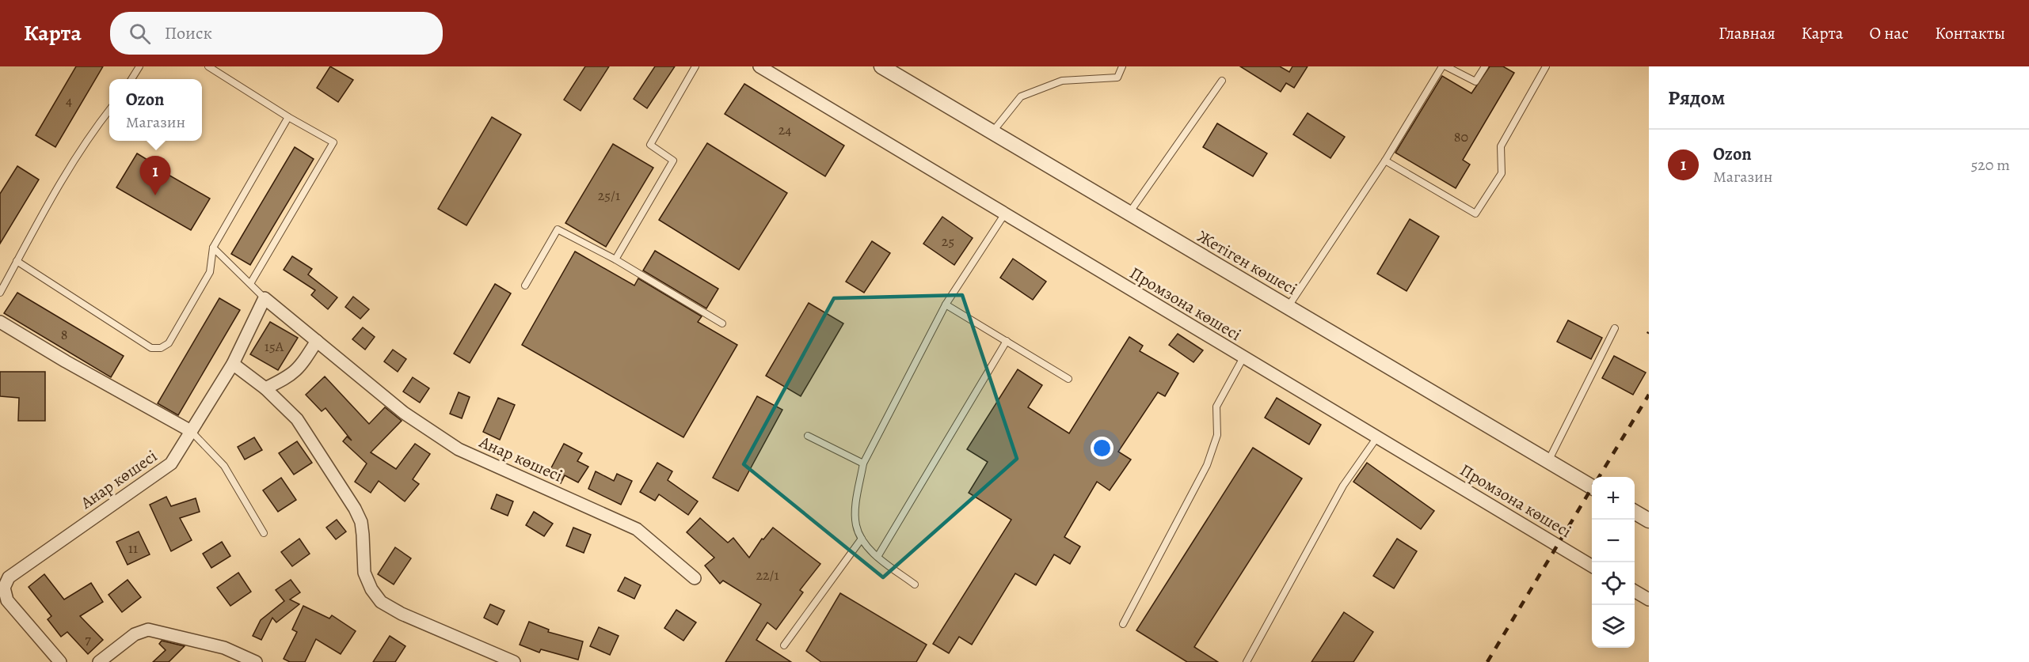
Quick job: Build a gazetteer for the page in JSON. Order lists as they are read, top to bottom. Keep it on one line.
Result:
{"streets":{"street":["Жетіген көшесі","Промзона көшесі","Анар көшесі"]},"house_numbers":["4","24","80","25/1","25","8","15А","11","22/1","7"],"page":{"header":"Карта","search":"Поиск","nav":["Главная","Карта","О нас","Контакты"],"heading":"Рядом","popup":["Ozon","Магазин"],"list":[{"mark":"1","name":"Ozon","note":"Магазин","value":"520 m"}],"pins":"1","map_buttons":["+","−"]}}
